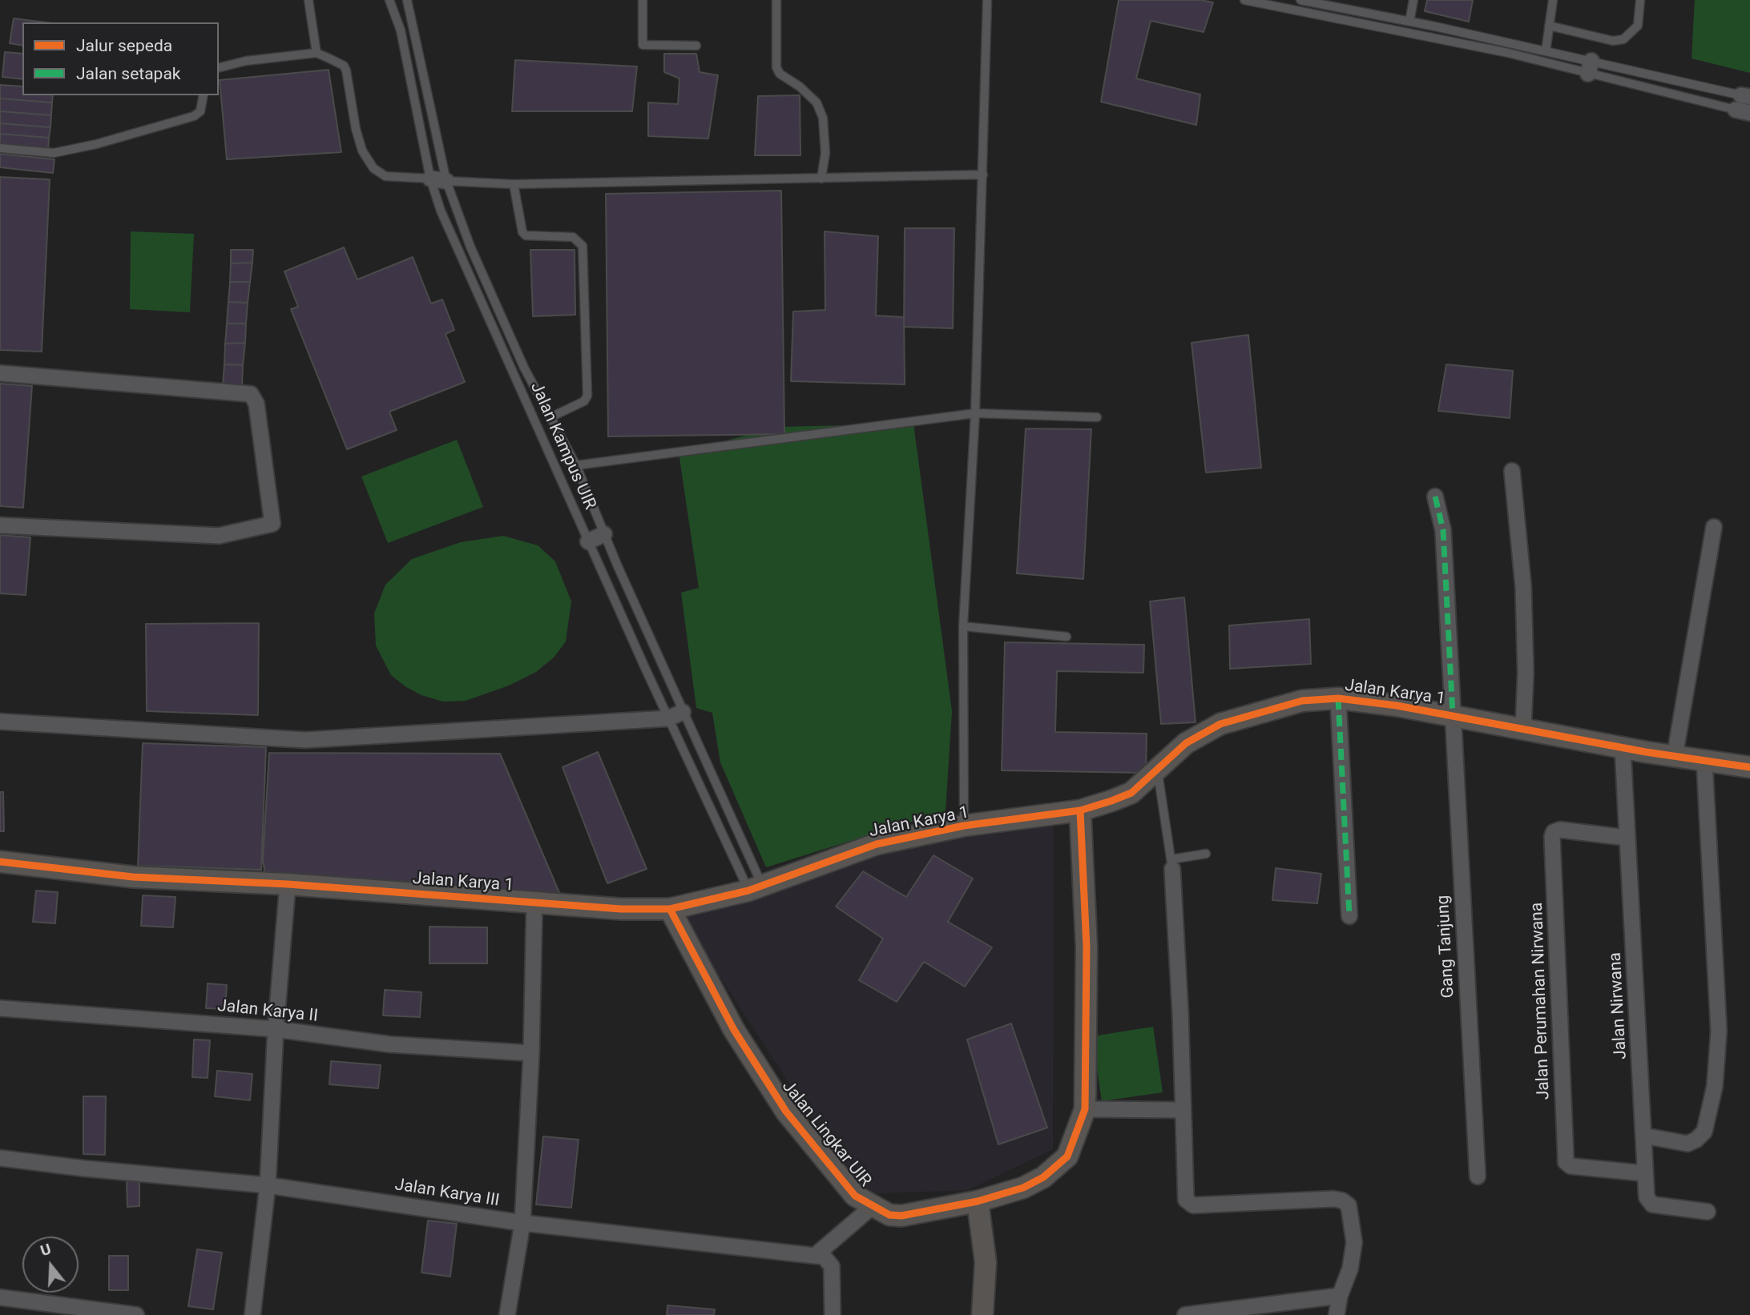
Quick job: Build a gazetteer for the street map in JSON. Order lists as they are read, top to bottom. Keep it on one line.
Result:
{"streets":{"street":["Jalan Karya 1","Gang Tanjung","Jalan Perumahan Nirwana","Jalan Nirwana","Jalan Karya II","Jalan Lingkar UIR","Jalan Karya III"],"lane":["Jalan Kampus UIR"]},"crossings":[["Jalan Kampus UIR","Jalan Karya 1"],["Jalan Karya 1","Gang Tanjung"],["Jalan Karya 1","Jalan Nirwana"],["Jalan Karya 1","Jalan Lingkar UIR"],["Jalan Perumahan Nirwana","Jalan Nirwana"]],"legend":["Jalur sepeda","Jalan setapak"],"north":"top"}
